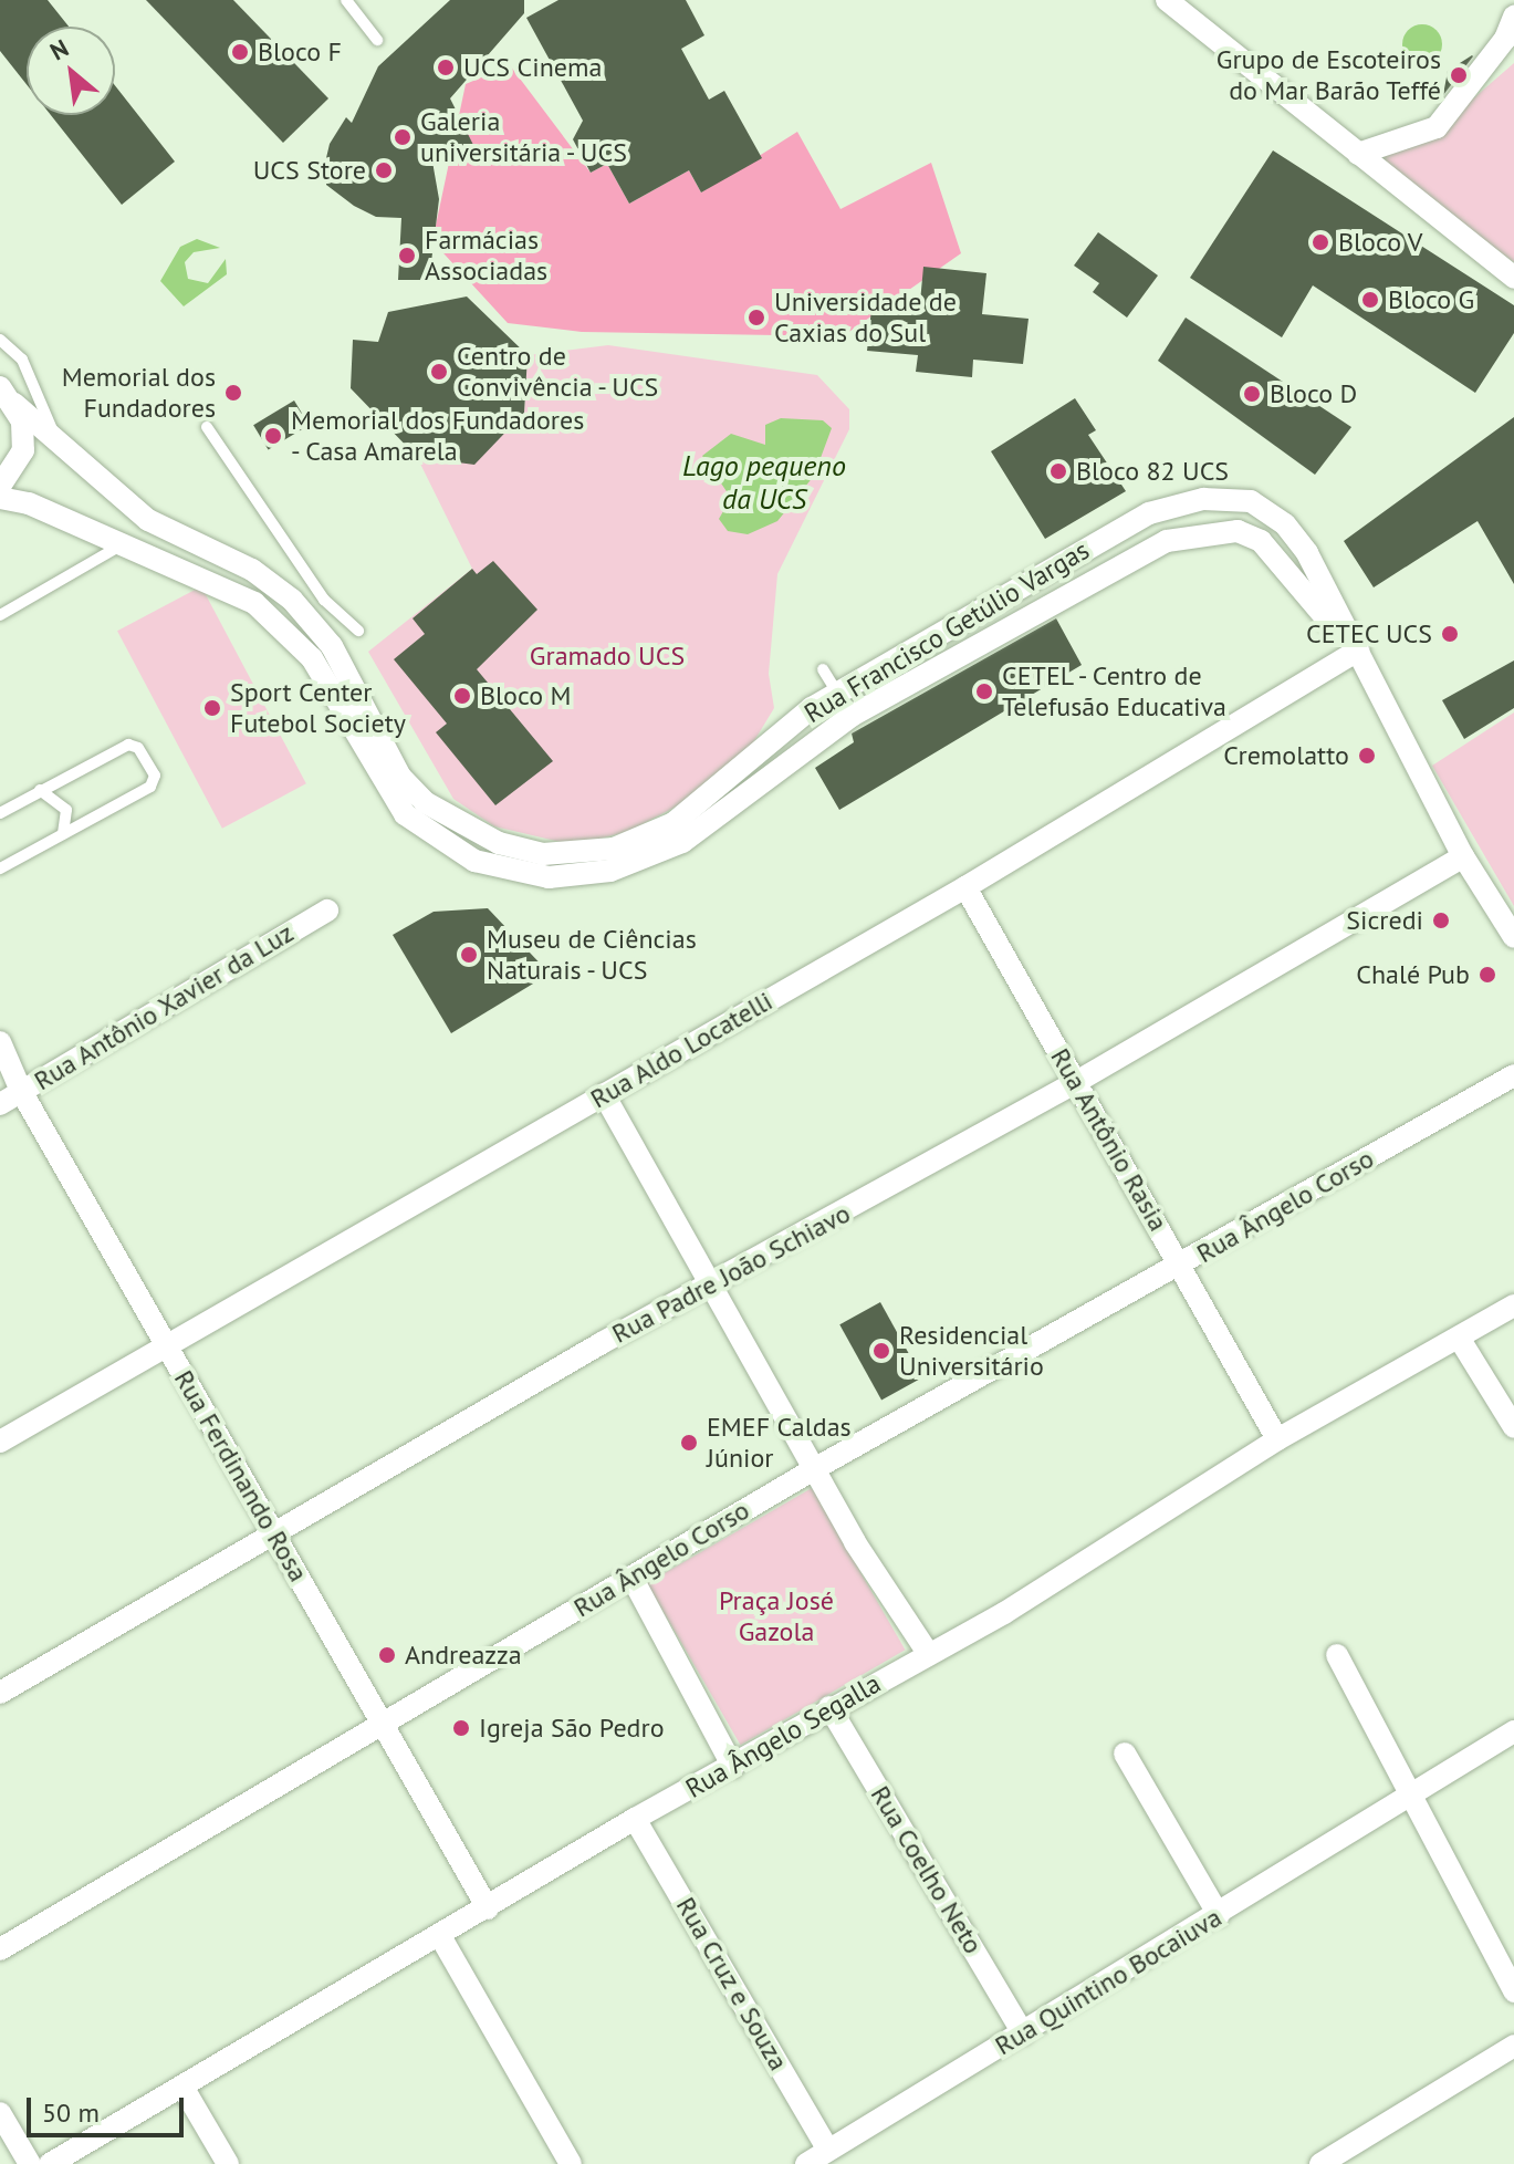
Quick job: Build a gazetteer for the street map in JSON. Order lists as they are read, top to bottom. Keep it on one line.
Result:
{"streets":{"street":["Rua Francisco Getúlio Vargas","Rua Antônio Xavier da Luz","Rua Aldo Locatelli","Rua Antônio Rasia","Rua Ângelo Corso","Rua Padre João Schiavo","Rua Ferdinando Rosa","Rua Ângelo Segalla","Rua Coelho Neto","Rua Quintino Bocaiuva","Rua Cruz e Souza"]},"crossings":[["Rua Francisco Getúlio Vargas","Rua Aldo Locatelli"],["Rua Antônio Xavier da Luz","Rua Ferdinando Rosa"],["Rua Aldo Locatelli","Rua Antônio Rasia"],["Rua Aldo Locatelli","Rua Ferdinando Rosa"],["Rua Antônio Rasia","Rua Ângelo Corso"],["Rua Antônio Rasia","Rua Padre João Schiavo"],["Rua Antônio Rasia","Rua Ângelo Segalla"],["Rua Ângelo Corso","Rua Ferdinando Rosa"],["Rua Padre João Schiavo","Rua Ferdinando Rosa"],["Rua Ferdinando Rosa","Rua Ângelo Segalla"],["Rua Ângelo Segalla","Rua Coelho Neto"],["Rua Ângelo Segalla","Rua Cruz e Souza"],["Rua Coelho Neto","Rua Quintino Bocaiuva"],["Rua Quintino Bocaiuva","Rua Cruz e Souza"]],"water":["Lago pequeno da UCS"],"parks":["Gramado UCS","Praça José Gazola"],"places":["Bloco F","UCS Cinema","Grupo de Escoteiros do Mar Barão Teffé","Galeria universitária - UCS","UCS Store","Bloco V","Farmácias Associadas","Bloco G","Universidade de Caxias do Sul","Centro de Convivência - UCS","Memorial dos Fundadores","Bloco D","Memorial dos Fundadores - Casa Amarela","Bloco 82 UCS","CETEC UCS","CETEL - Centro de Telefusão Educativa","Bloco M","Sport Center Futebol Society","Cremolatto","Sicredi","Museu de Ciências Naturais - UCS","Chalé Pub","Residencial Universitário","EMEF Caldas Júnior","Andreazza","Igreja São Pedro"],"scale_bar":"50 m","north":"top left"}
